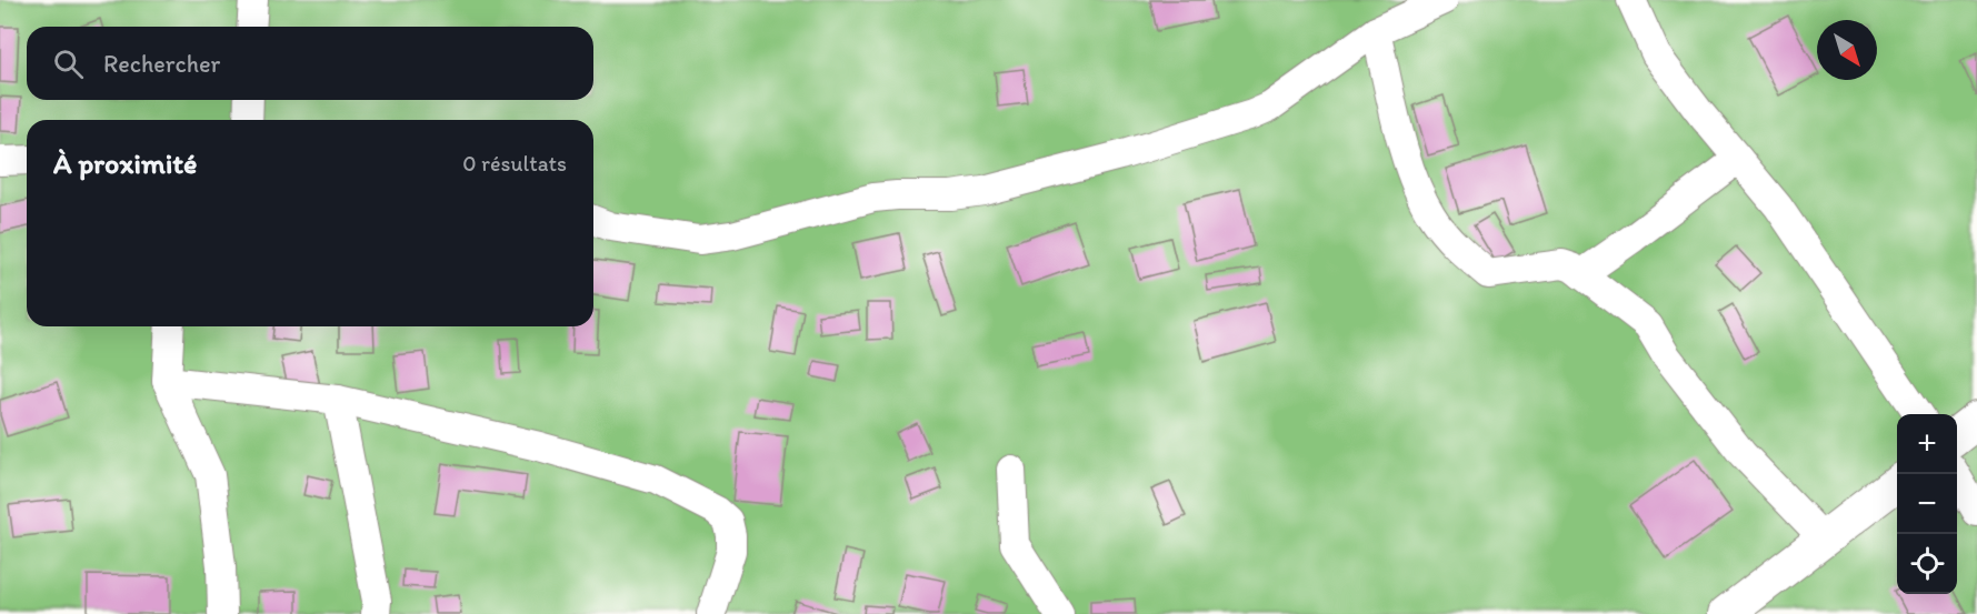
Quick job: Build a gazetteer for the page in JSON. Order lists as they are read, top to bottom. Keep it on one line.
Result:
{"north":"bottom right","page":{"search":"Rechercher","heading":["À proximité","0 résultats"],"map_buttons":["+","−"]}}
